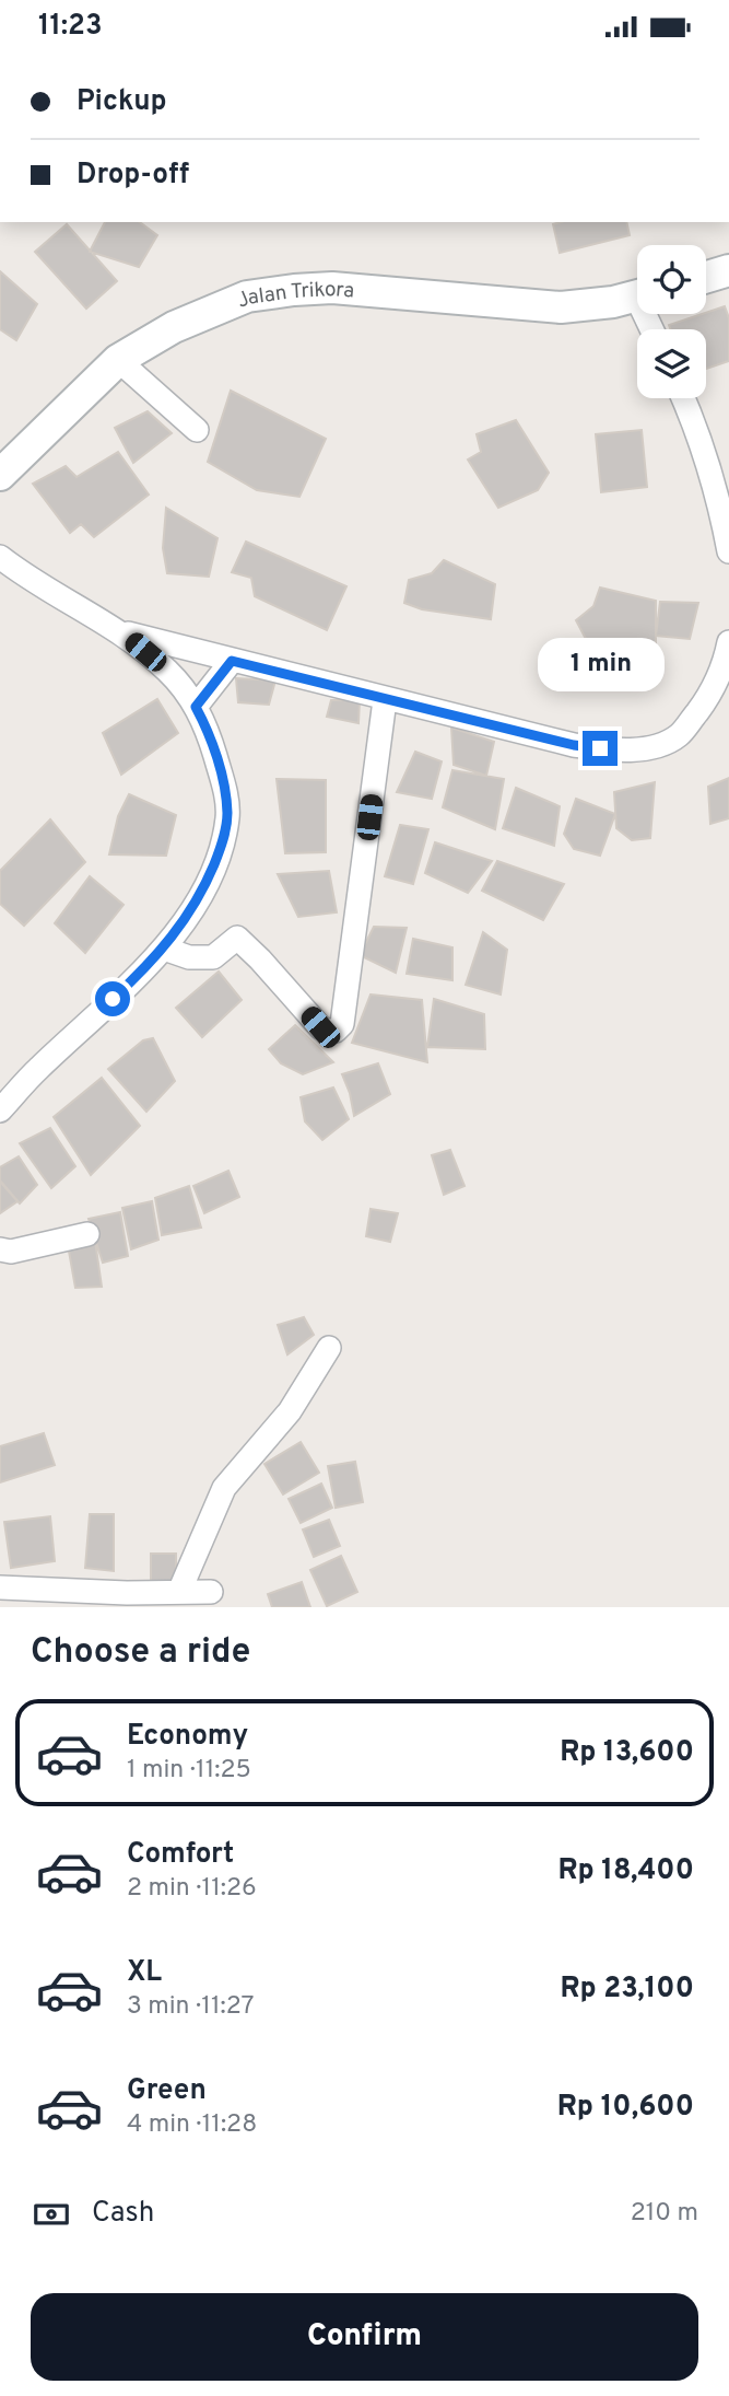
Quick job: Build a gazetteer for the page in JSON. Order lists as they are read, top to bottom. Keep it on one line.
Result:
{"streets":{"street":["Jalan Trikora"]},"page":{"status":"11:23","banner":["Pickup","Drop-off"],"bubble":"1 min","heading":"Choose a ride","list":[{"name":"Economy","note":"1 min · 11:25","value":"Rp 13,600"},{"name":"Comfort","note":"2 min · 11:26","value":"Rp 18,400"},{"name":"XL","note":"3 min · 11:27","value":"Rp 23,100"},{"name":"Green","note":"4 min · 11:28","value":"Rp 10,600"}],"pay":["Cash","210 m"],"buttons":"Confirm"}}
